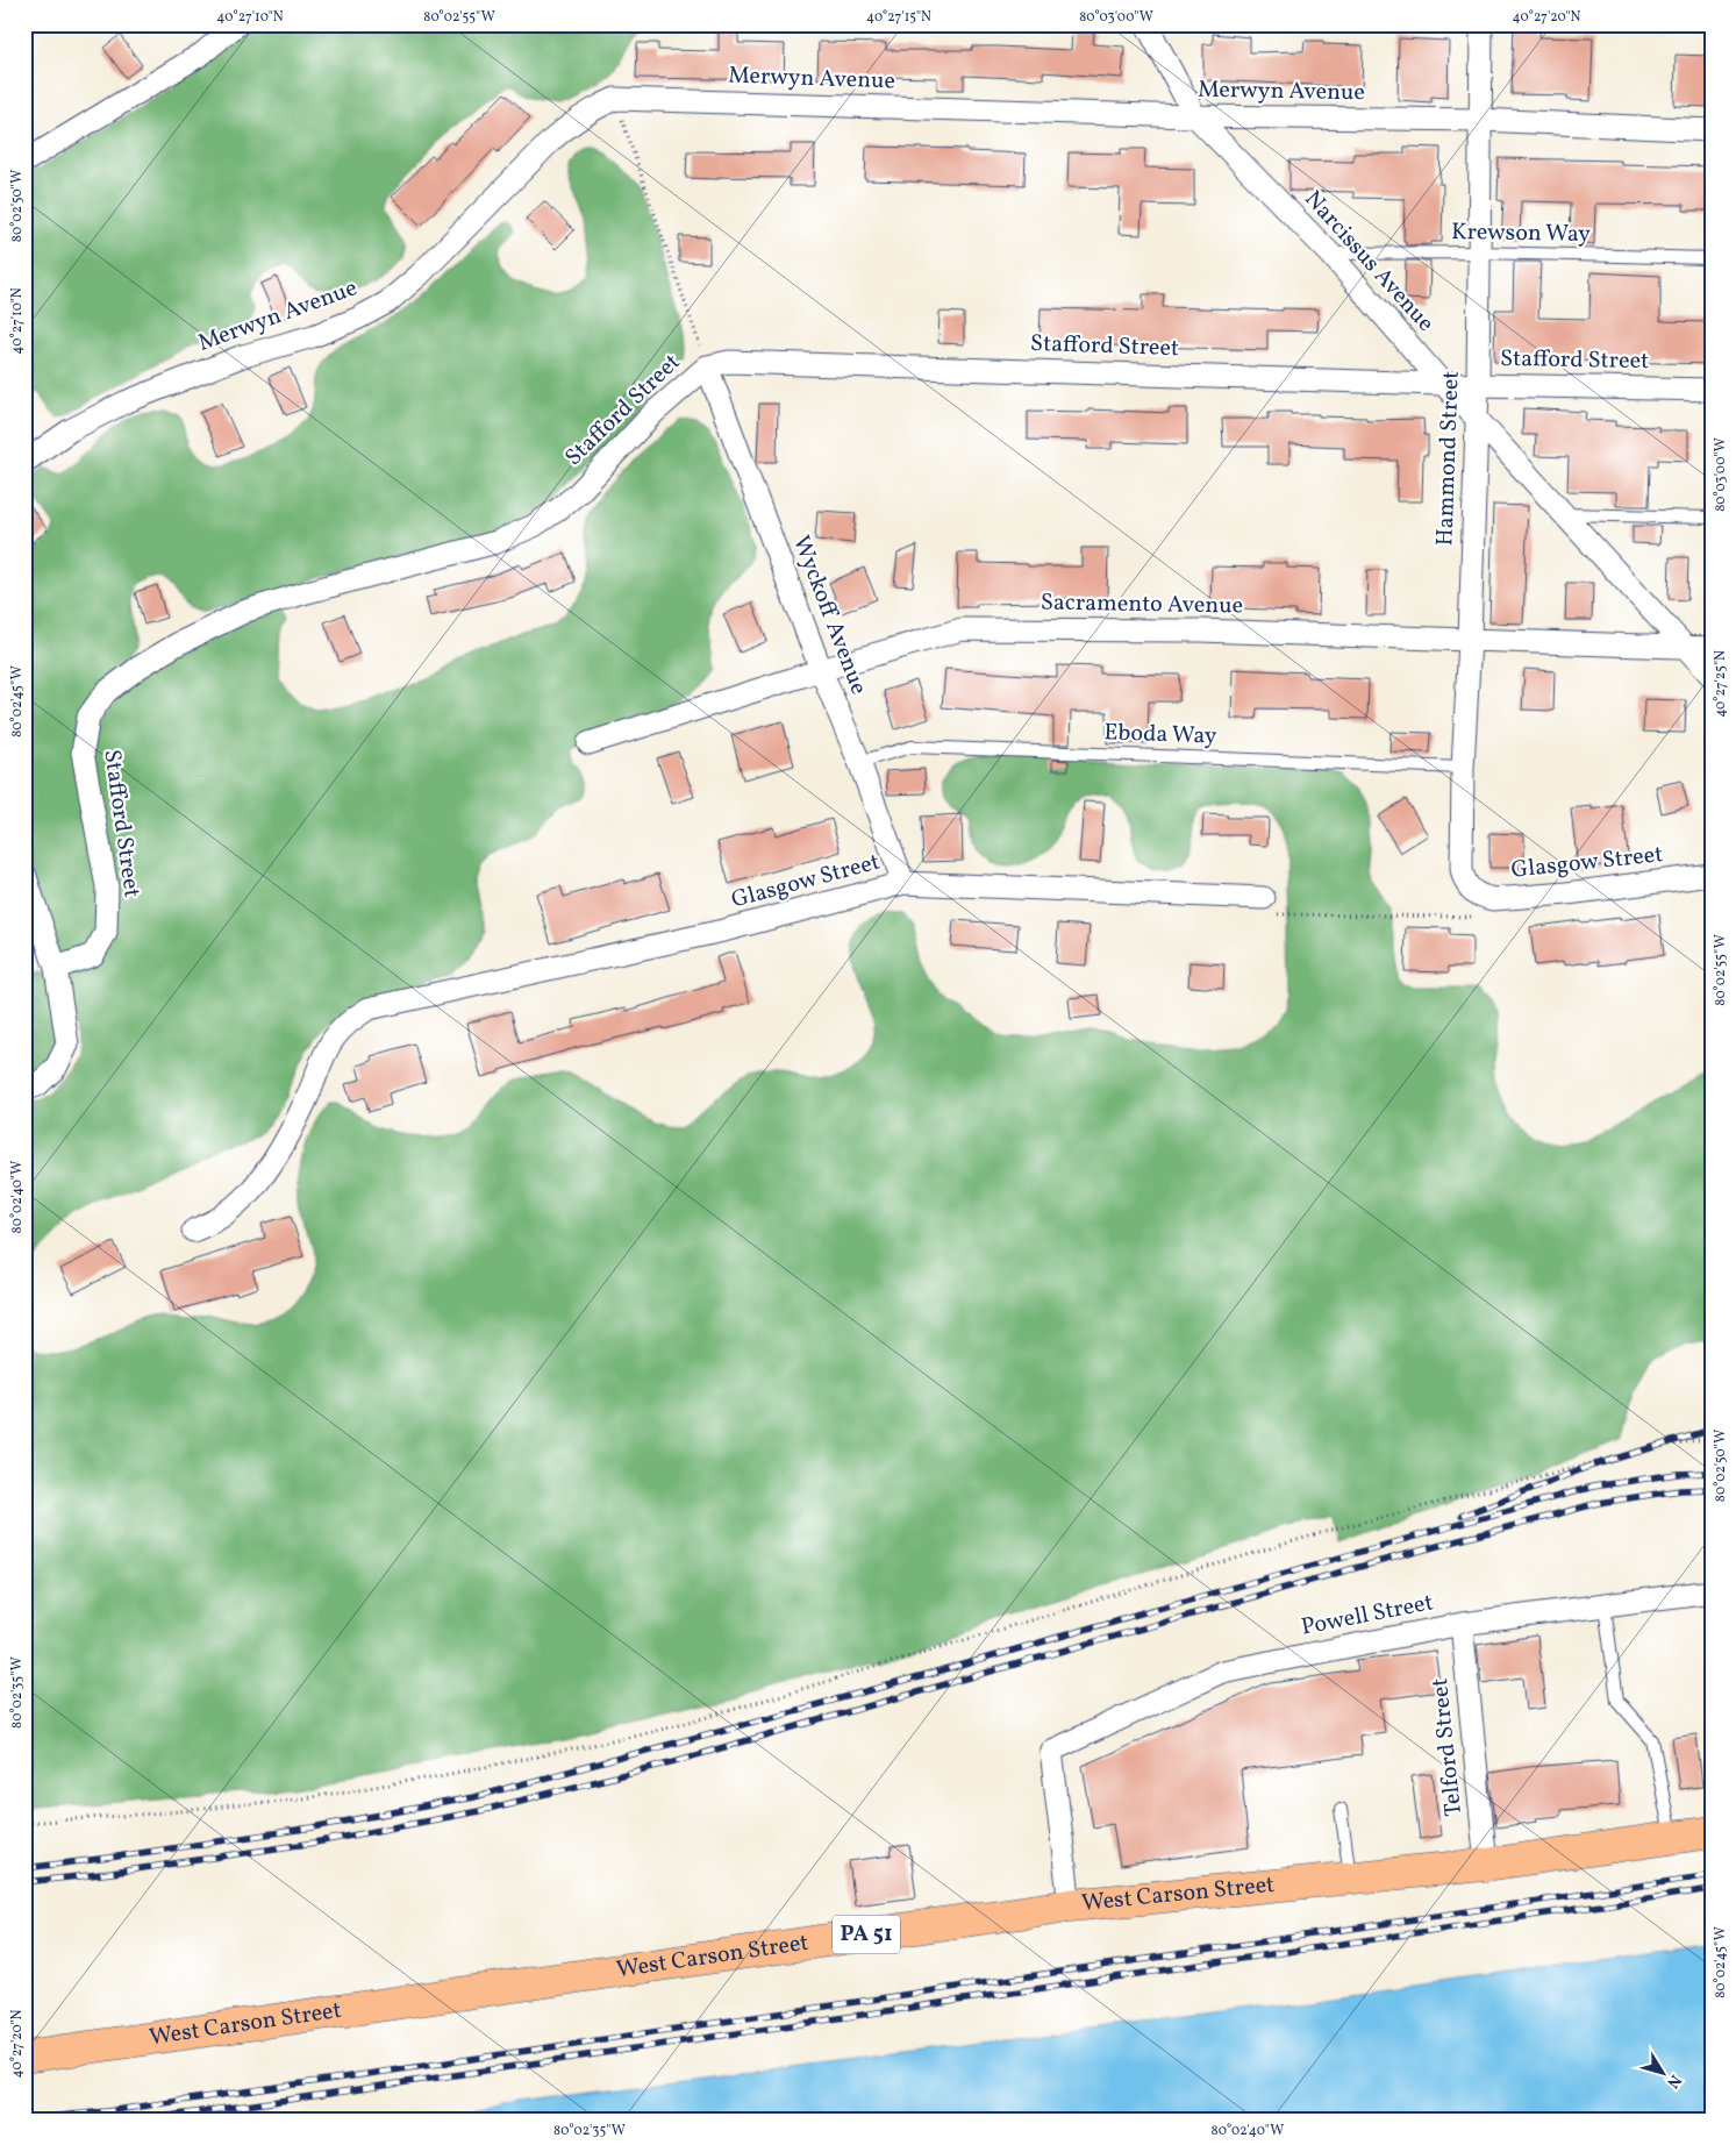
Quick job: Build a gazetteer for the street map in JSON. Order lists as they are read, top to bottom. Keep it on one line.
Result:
{"streets":{"main road":["West Carson Street","PA 51"],"street":["Merwyn Avenue","Narcissus Avenue","Stafford Street","Hammond Street","Sacramento Avenue","Wyckoff Avenue","Glasgow Street","Powell Street","Telford Street"],"lane":["Krewson Way","Eboda Way"]},"crossings":[["Merwyn Avenue","Narcissus Avenue"],["Merwyn Avenue","Hammond Street"],["Krewson Way","Narcissus Avenue"],["Krewson Way","Hammond Street"],["Narcissus Avenue","Stafford Street"],["Narcissus Avenue","Hammond Street"],["Narcissus Avenue","Sacramento Avenue"],["Stafford Street","Hammond Street"],["Stafford Street","Wyckoff Avenue"],["Hammond Street","Sacramento Avenue"],["Hammond Street","Eboda Way"],["Hammond Street","Glasgow Street"],["Sacramento Avenue","Wyckoff Avenue"],["Wyckoff Avenue","Eboda Way"],["Wyckoff Avenue","Glasgow Street"],["Powell Street","Telford Street"],["Powell Street","West Carson Street"],["Telford Street","West Carson Street"]],"north":"bottom right","coordinates":["40°27'10\"N","80°02'55\"W","40°27'15\"N","80°03'00\"W","40°27'20\"N","80°02'50\"W","40°27'25\"N","80°02'45\"W","80°02'40\"W","80°02'35\"W"]}
